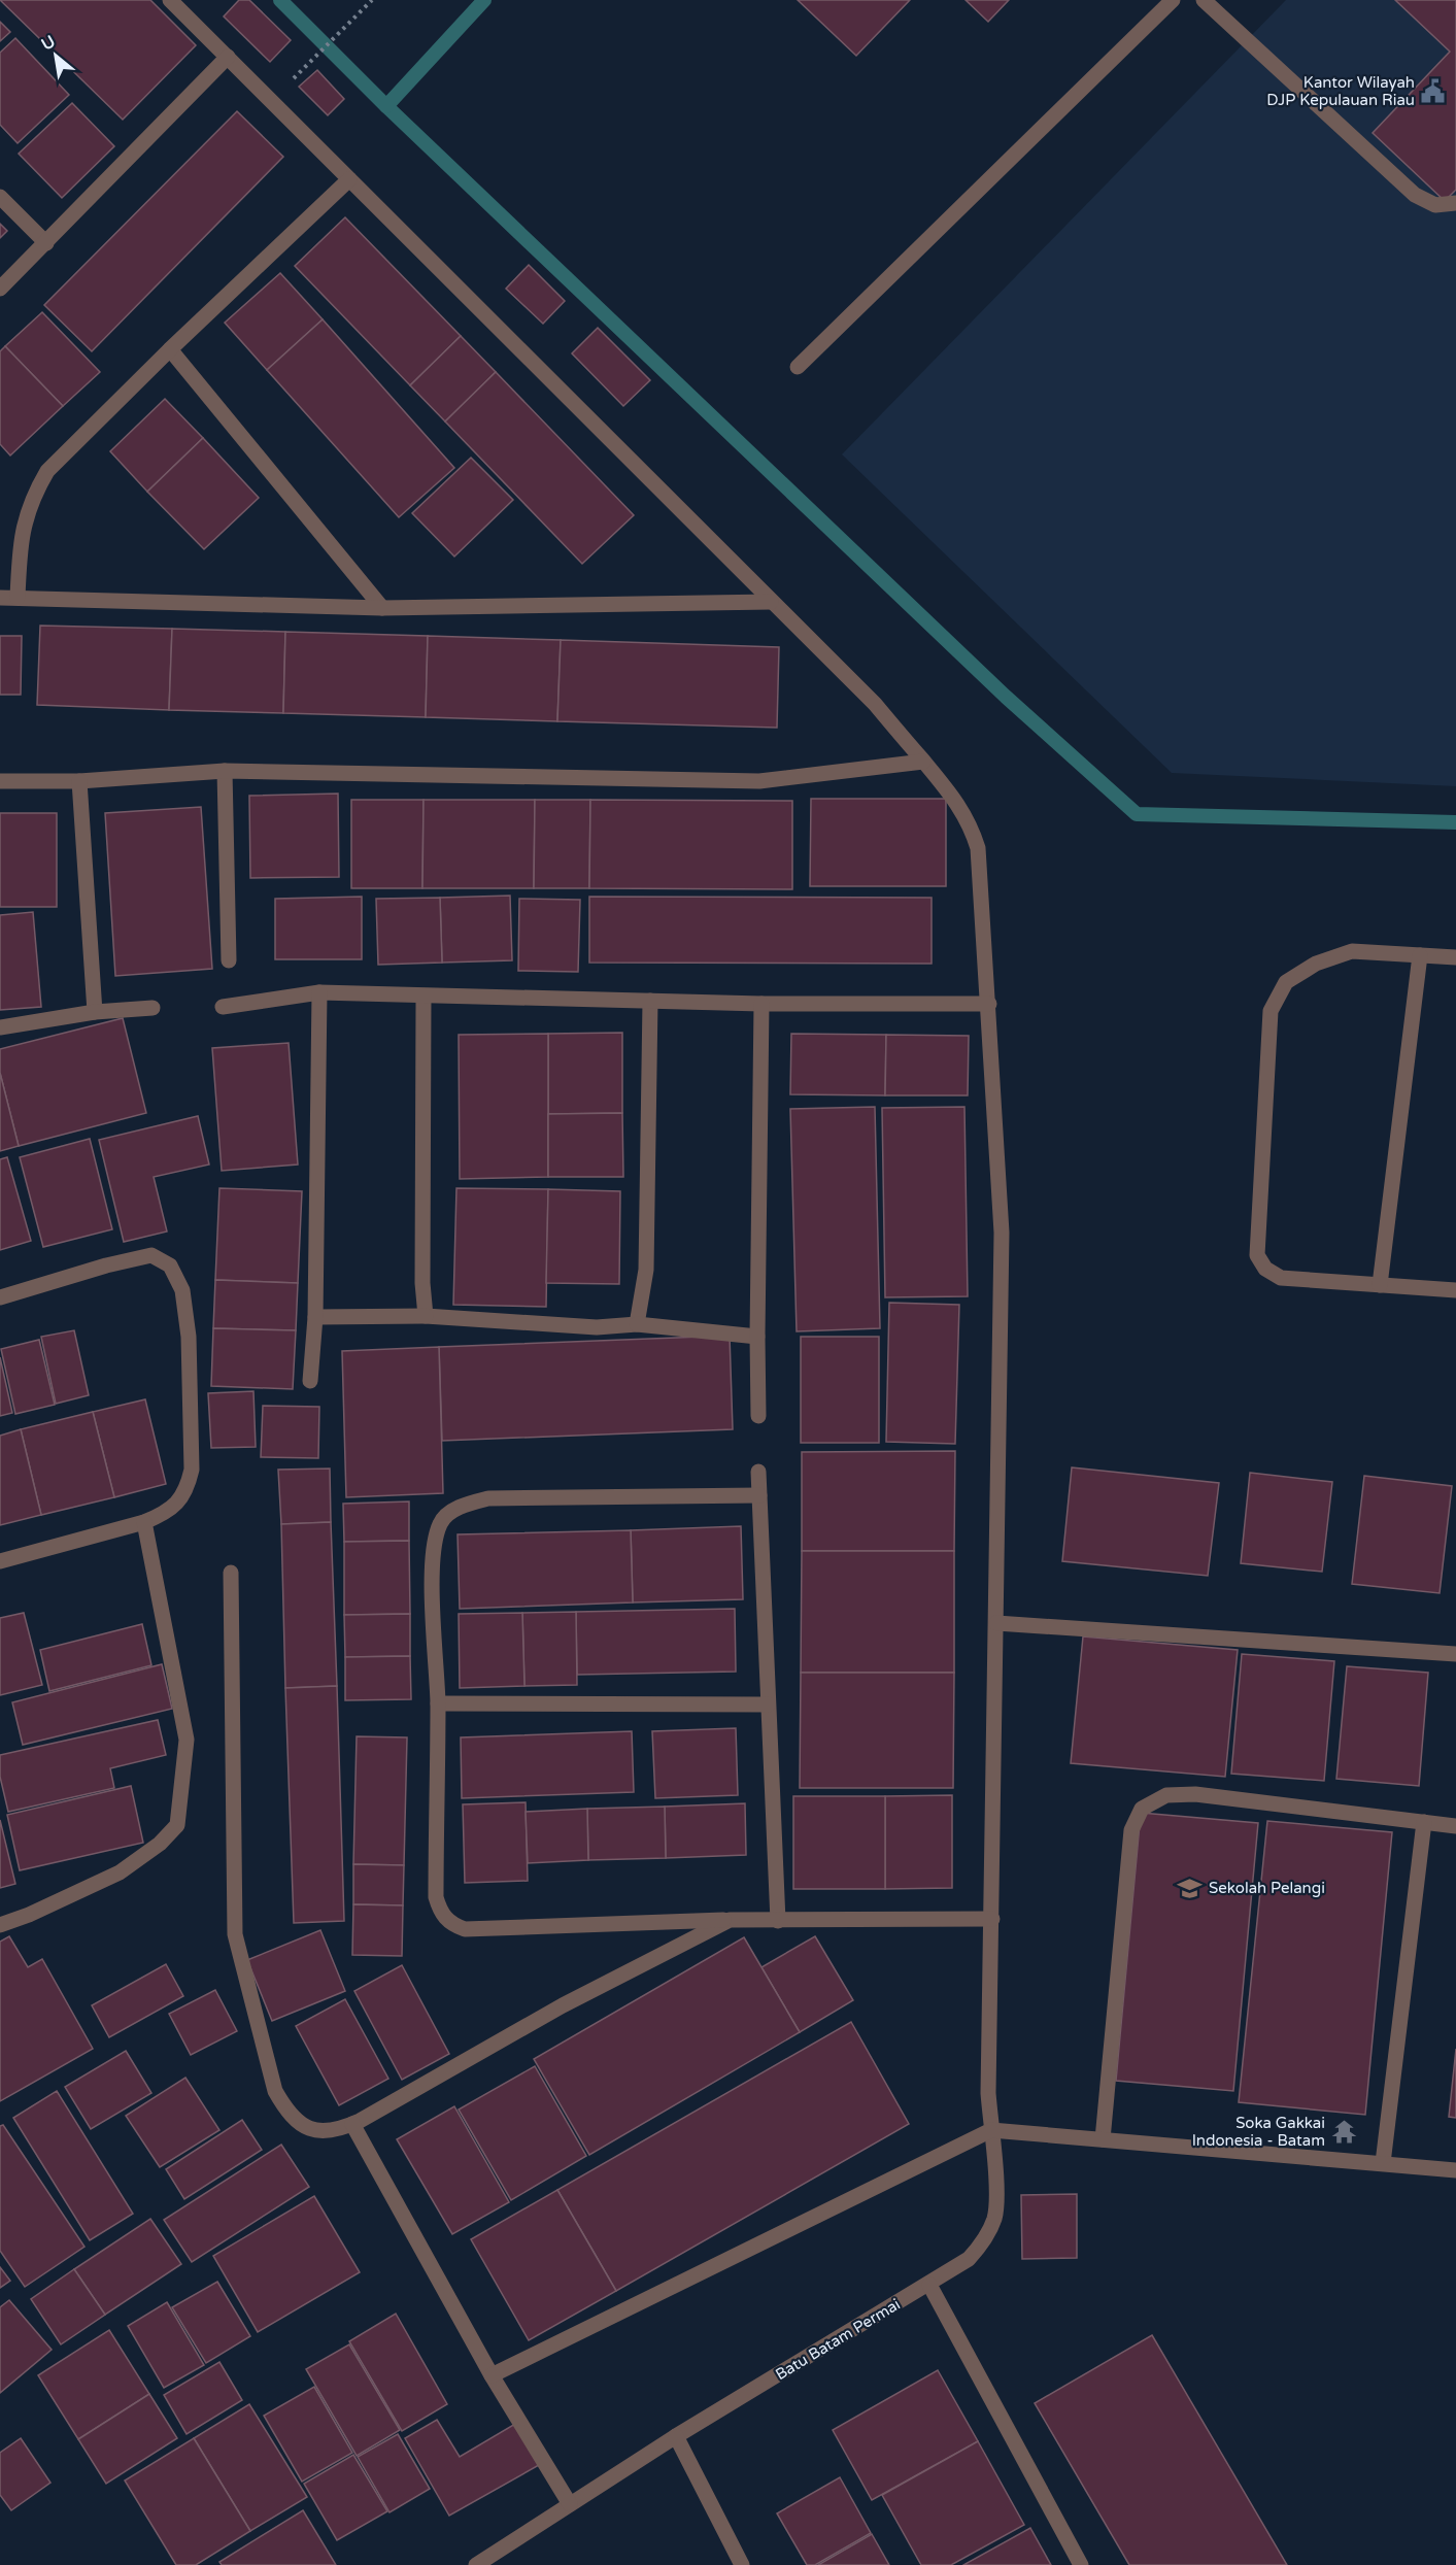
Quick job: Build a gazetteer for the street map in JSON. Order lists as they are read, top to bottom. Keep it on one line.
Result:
{"streets":{"street":["Batu Batam Permai"]},"places":{"public building":["Kantor Wilayah DJP Kepulauan Riau"],"school or university":["Sekolah Pelangi"],"temple":["Soka Gakkai Indonesia - Batam"]},"north":"top left"}
